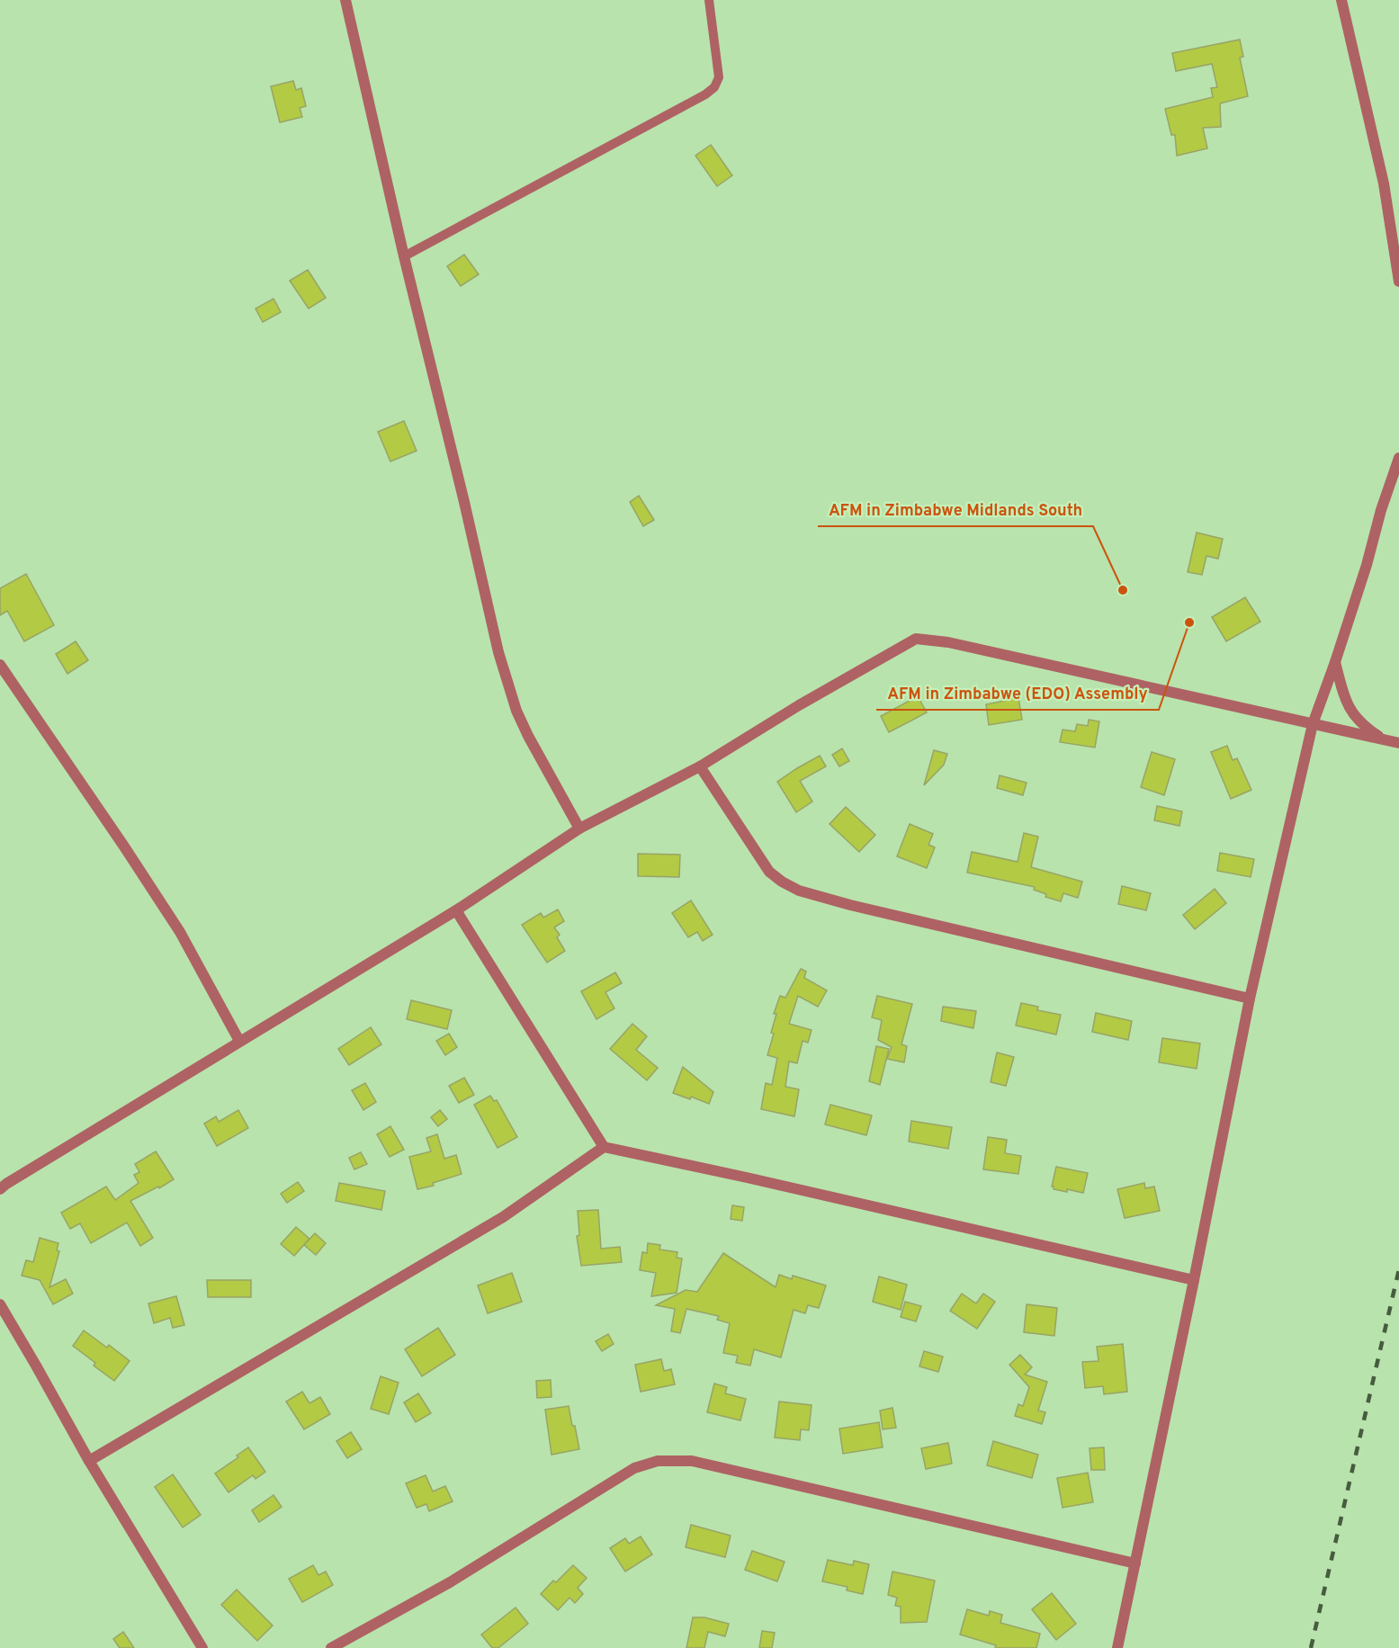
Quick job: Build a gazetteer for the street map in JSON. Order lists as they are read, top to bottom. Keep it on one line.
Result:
{"places":["AFM in Zimbabwe Midlands South","AFM in Zimbabwe (EDO) Assembly"]}
